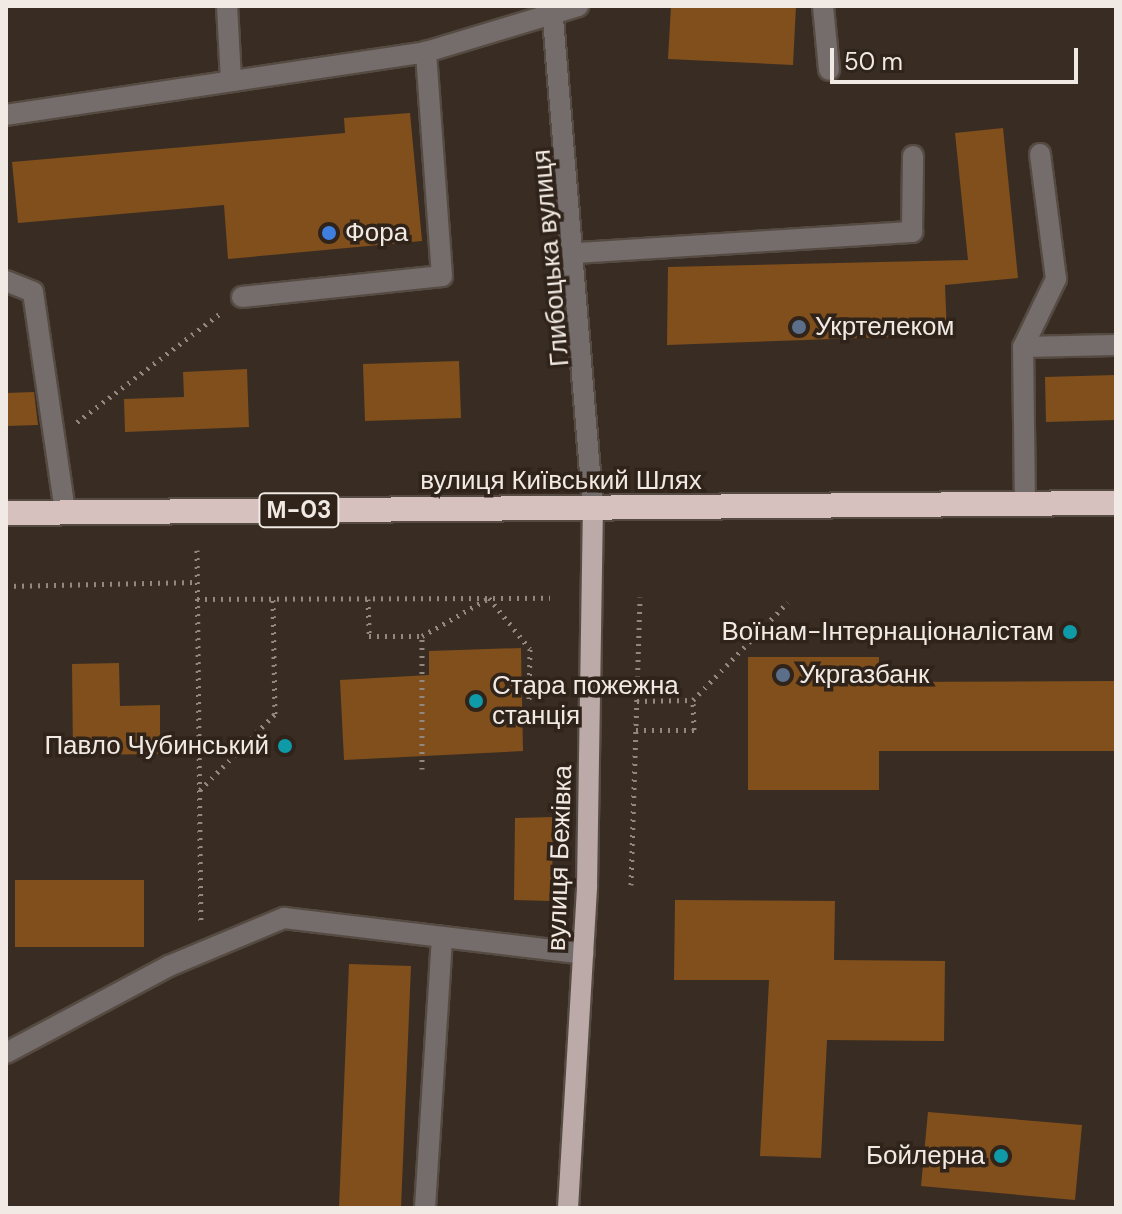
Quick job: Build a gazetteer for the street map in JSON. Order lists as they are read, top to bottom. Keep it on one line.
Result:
{"streets":{"highway":["вулиця Київський Шлях","М-03"],"main road":["вулиця Бежівка"],"street":["Глибоцька вулиця"]},"crossings":[["Глибоцька вулиця","вулиця Київський Шлях"],["Глибоцька вулиця","вулиця Бежівка"],["вулиця Київський Шлях","вулиця Бежівка"]],"places":["Фора","Укртелеком","Воїнам-Інтернаціоналістам","Укргазбанк","Стара пожежна станція","Павло Чубинський","Бойлерна"],"scale_bar":"50 m"}
